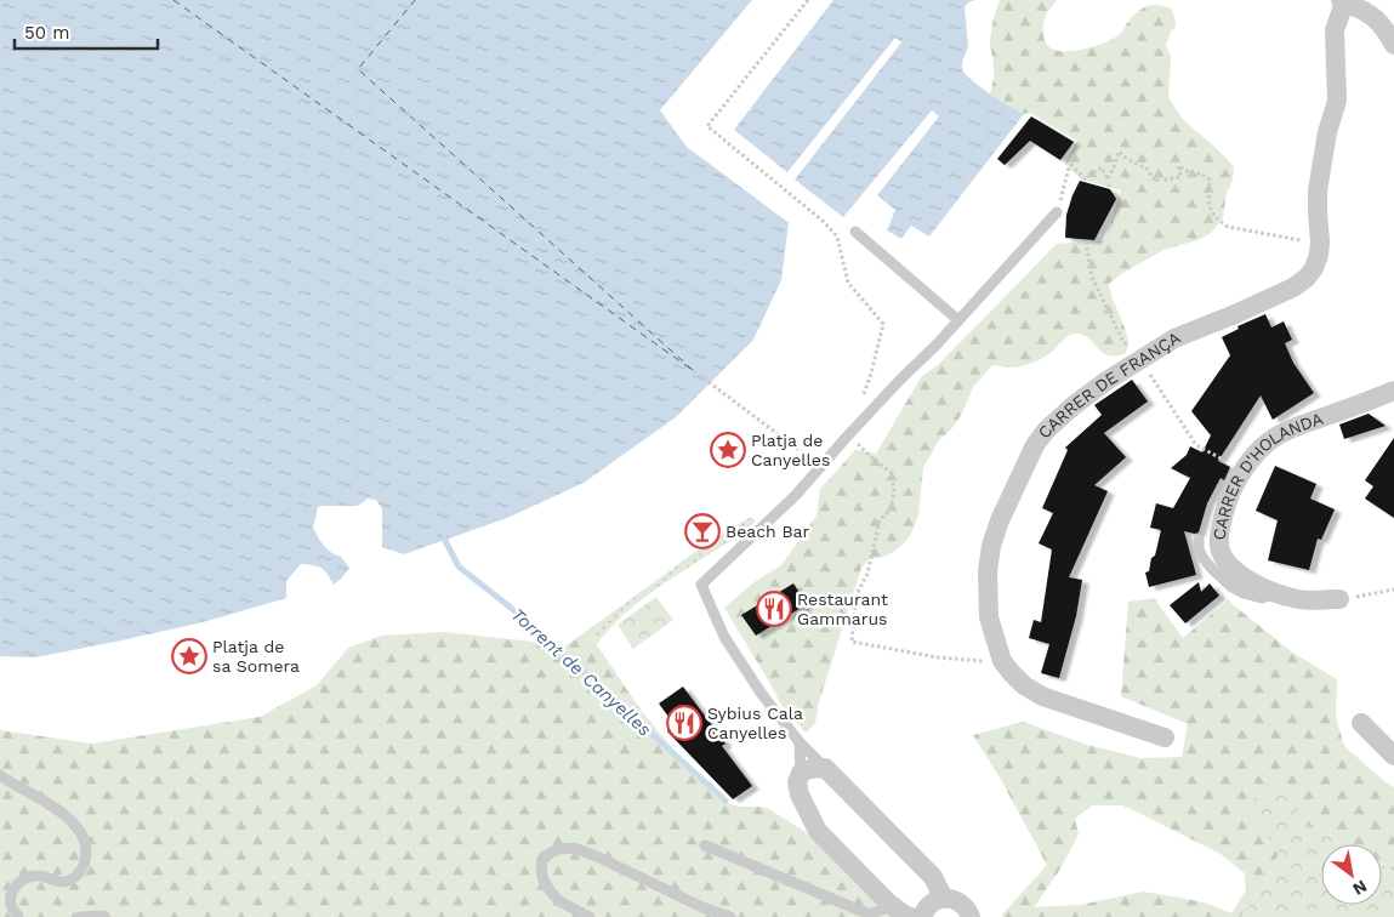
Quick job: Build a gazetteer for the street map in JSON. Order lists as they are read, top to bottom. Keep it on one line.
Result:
{"streets":{"street":["CARRER DE FRANÇA","CARRER D'HOLANDA"]},"water":["Torrent de Canyelles"],"places":{"place":["Platja de Canyelles","Platja de sa Somera"],"bar":["Beach Bar"],"restaurant":["Restaurant Gammarus","Sybius Cala Canyelles"]},"scale_bar":"50 m","north":"bottom right"}
